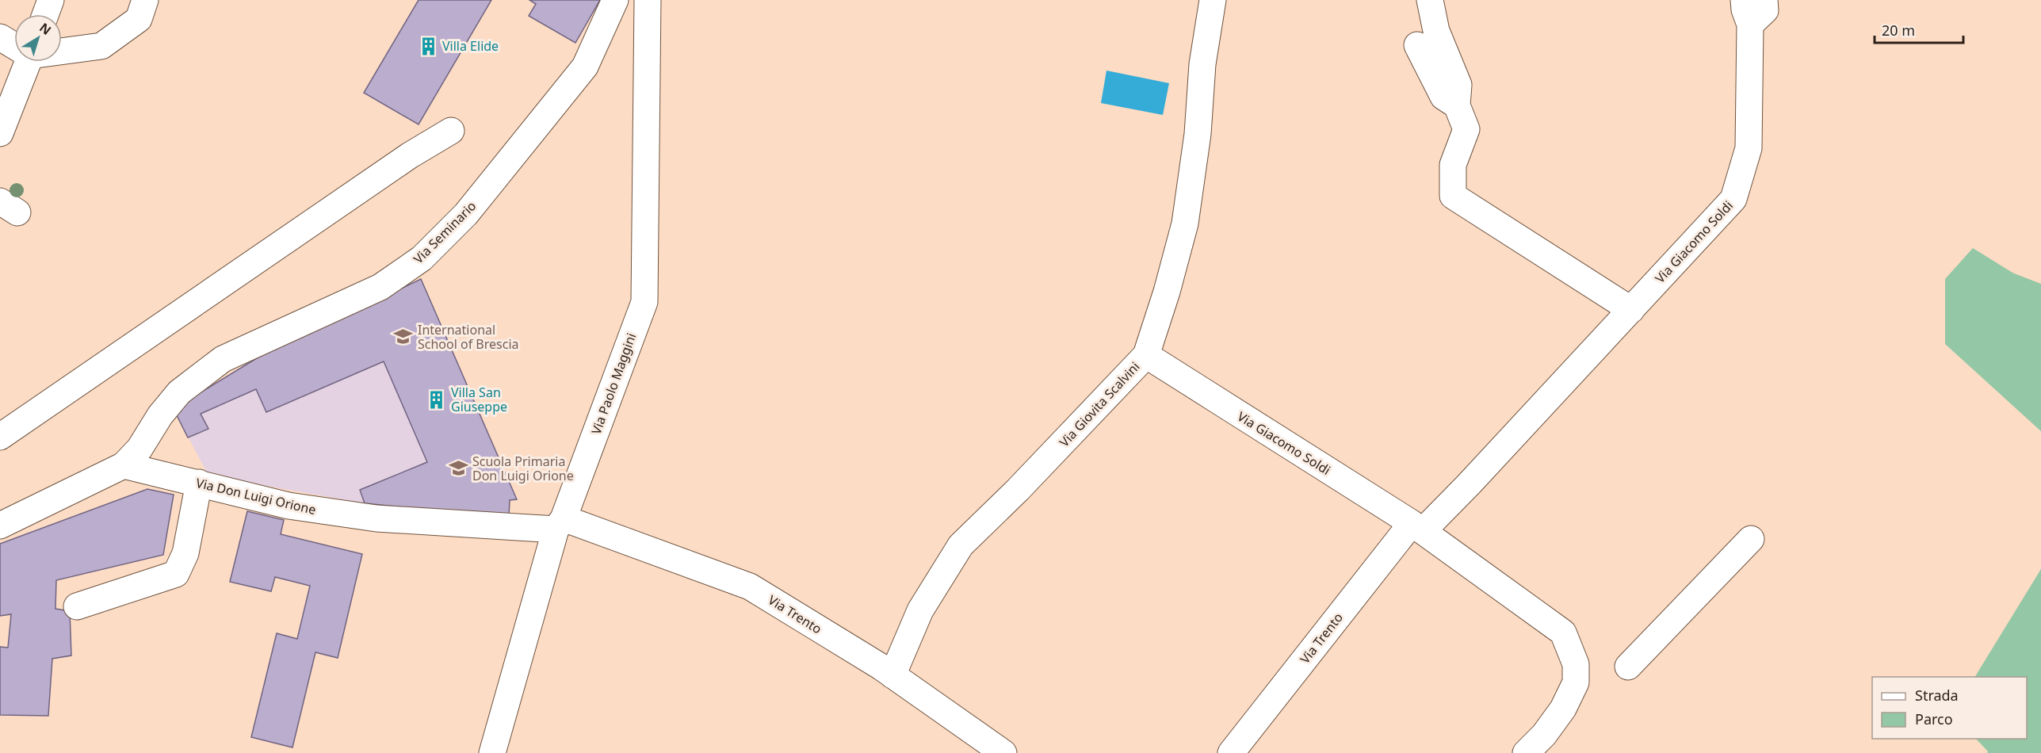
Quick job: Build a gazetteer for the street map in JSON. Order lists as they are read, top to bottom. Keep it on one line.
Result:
{"streets":{"street":["Via Seminario","Via Giacomo Soldi","Via Paolo Maggini","Via Giovita Scalvini","Via Don Luigi Orione","Via Trento"]},"crossings":[["Via Seminario","Via Don Luigi Orione"],["Via Giacomo Soldi","Via Giovita Scalvini"],["Via Giacomo Soldi","Via Trento"],["Via Paolo Maggini","Via Don Luigi Orione"],["Via Paolo Maggini","Via Trento"],["Via Giovita Scalvini","Via Trento"],["Via Don Luigi Orione","Via Trento"]],"places":{"building":["Villa Elide","Villa San Giuseppe"],"school or university":["International School of Brescia","Scuola Primaria Don Luigi Orione"]},"legend":["Strada","Parco"],"scale_bar":"20 m","north":"top right"}
